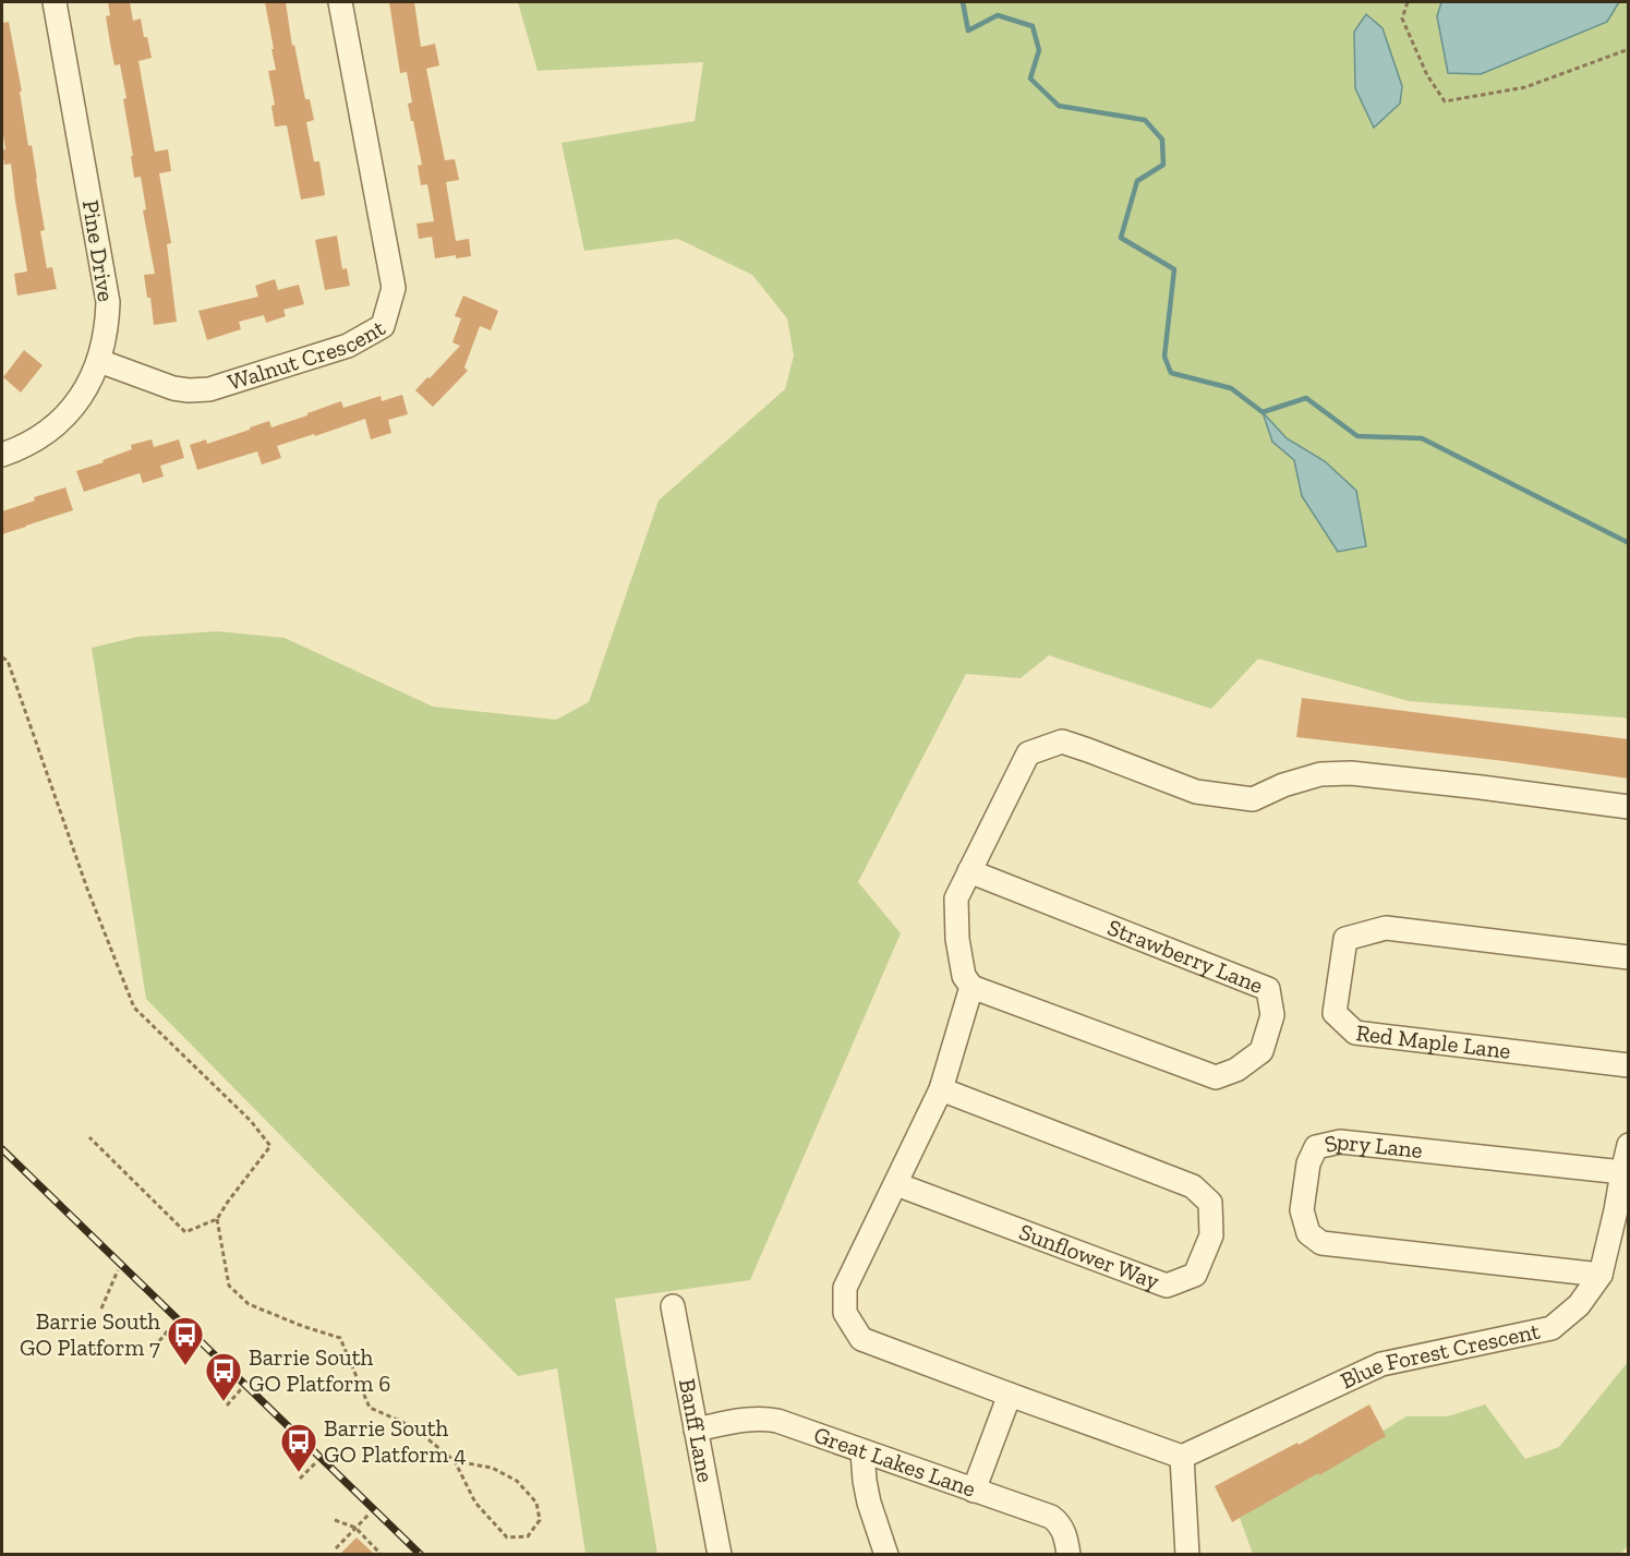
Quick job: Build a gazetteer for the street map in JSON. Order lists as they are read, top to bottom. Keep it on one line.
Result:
{"streets":{"street":["Pine Drive","Walnut Crescent","Strawberry Lane","Red Maple Lane","Spry Lane","Sunflower Way","Blue Forest Crescent","Banff Lane","Great Lakes Lane"]},"crossings":[["Pine Drive","Walnut Crescent"],["Spry Lane","Blue Forest Crescent"],["Banff Lane","Great Lakes Lane"]],"places":{"bus stop":["Barrie South GO Platform 7","Barrie South GO Platform 6","Barrie South GO Platform 4"]}}
